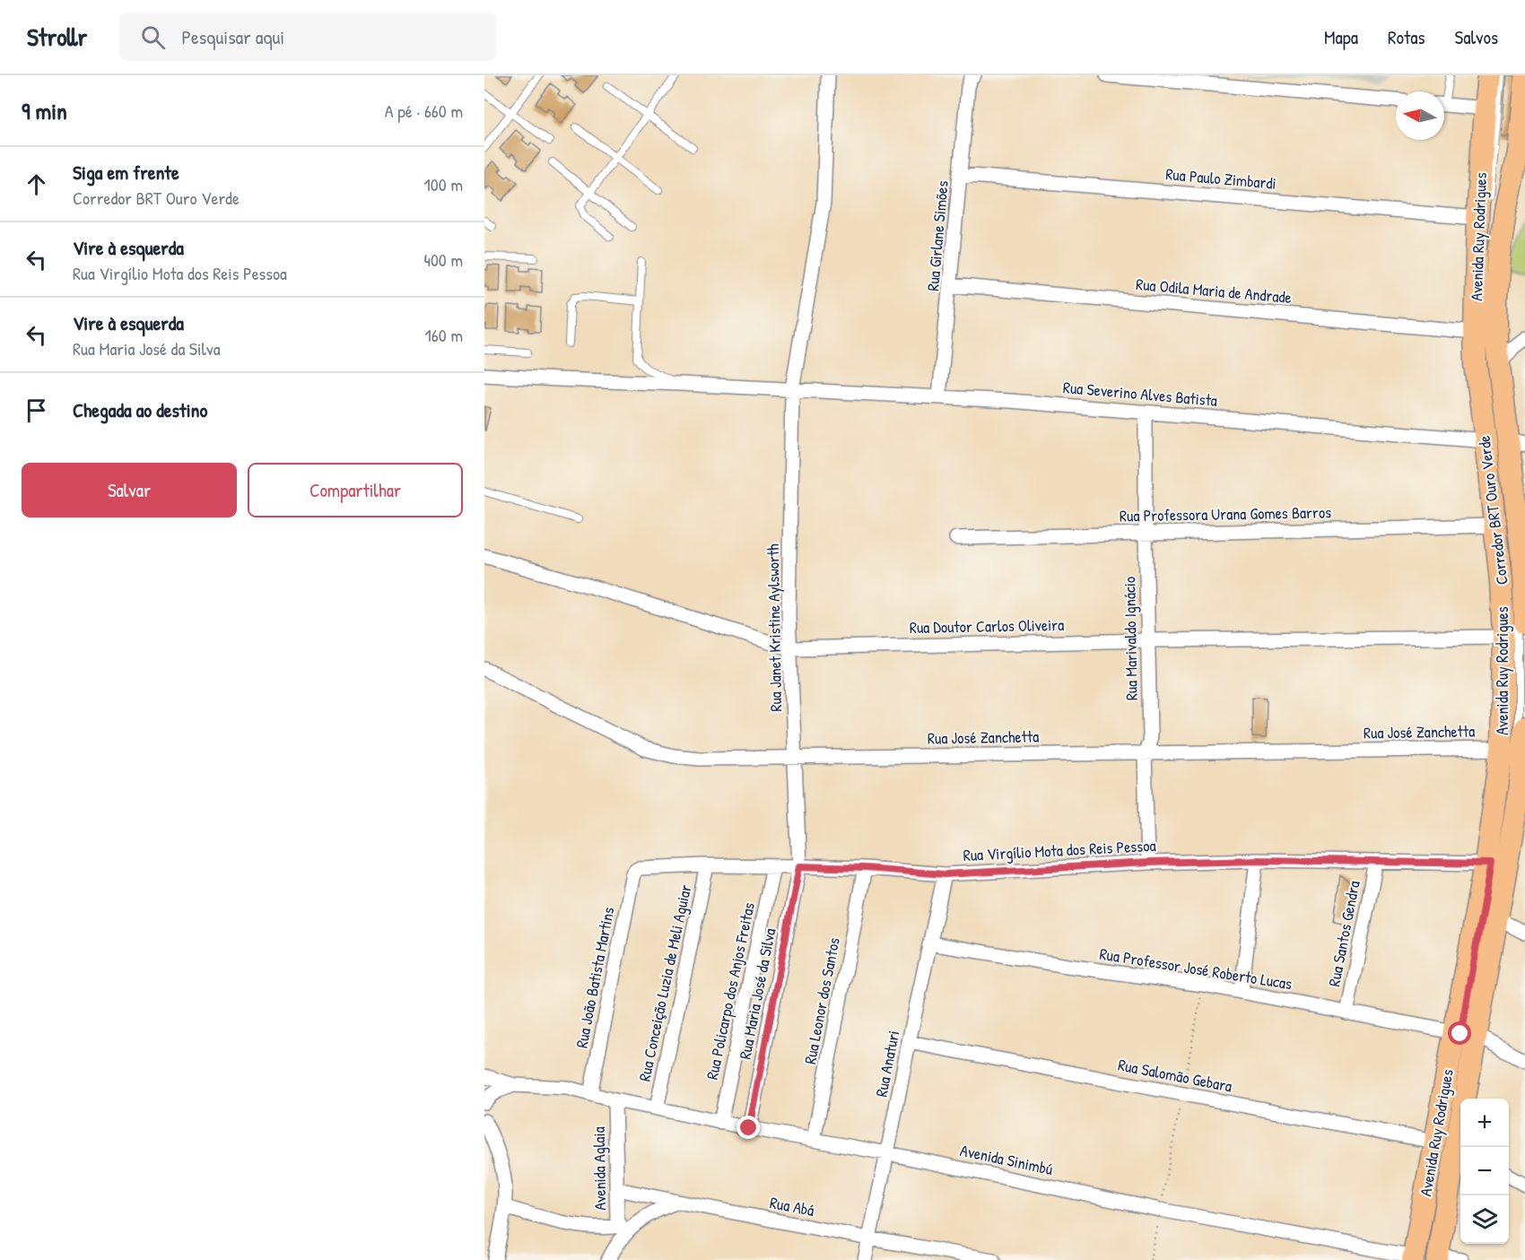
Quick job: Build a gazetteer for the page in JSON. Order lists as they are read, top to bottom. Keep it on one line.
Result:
{"streets":{"main road":["Avenida Ruy Rodrigues"],"street":["Rua Paulo Zimbardi","Rua Girlane Simões","Rua Odila Maria de Andrade","Rua Severino Alves Batista","Rua Professora Urana Gomes Barros","Rua Doutor Carlos Oliveira","Rua Janet Kristine Aylsworth","Rua Marivaldo Ignácio","Rua José Zanchetta","Rua Virgílio Mota dos Reis Pessoa","Rua Santos Gendra","Rua Professor José Roberto Lucas","Rua João Batista Martins","Rua Conceição Luzia de Meli Aguiar","Rua Policarpo dos Anjos Freitas","Rua Maria José da Silva","Rua Leonor dos Santos","Rua Anaturi","Rua Salomão Gebara","Avenida Sinimbú","Avenida Aglaia","Rua Abá"],"lane":["Corredor BRT Ouro Verde"]},"crossings":[["Rua Paulo Zimbardi","Rua Girlane Simões"],["Rua Paulo Zimbardi","Avenida Ruy Rodrigues"],["Rua Girlane Simões","Rua Odila Maria de Andrade"],["Rua Girlane Simões","Rua Severino Alves Batista"],["Avenida Ruy Rodrigues","Rua Odila Maria de Andrade"],["Avenida Ruy Rodrigues","Rua Severino Alves Batista"],["Avenida Ruy Rodrigues","Corredor BRT Ouro Verde"],["Avenida Ruy Rodrigues","Rua Professora Urana Gomes Barros"],["Avenida Ruy Rodrigues","Rua Doutor Carlos Oliveira"],["Avenida Ruy Rodrigues","Rua José Zanchetta"],["Avenida Ruy Rodrigues","Rua Virgílio Mota dos Reis Pessoa"],["Avenida Ruy Rodrigues","Rua Professor José Roberto Lucas"],["Avenida Ruy Rodrigues","Rua Salomão Gebara"],["Avenida Ruy Rodrigues","Avenida Sinimbú"],["Rua Severino Alves Batista","Corredor BRT Ouro Verde"],["Rua Severino Alves Batista","Rua Janet Kristine Aylsworth"],["Rua Severino Alves Batista","Rua Marivaldo Ignácio"],["Corredor BRT Ouro Verde","Rua Virgílio Mota dos Reis Pessoa"],["Corredor BRT Ouro Verde","Avenida Sinimbú"],["Rua Professora Urana Gomes Barros","Rua Marivaldo Ignácio"],["Rua Doutor Carlos Oliveira","Rua Janet Kristine Aylsworth"],["Rua Doutor Carlos Oliveira","Rua Marivaldo Ignácio"],["Rua Janet Kristine Aylsworth","Rua José Zanchetta"],["Rua Janet Kristine Aylsworth","Rua Virgílio Mota dos Reis Pessoa"],["Rua Janet Kristine Aylsworth","Rua Maria José da Silva"],["Rua Marivaldo Ignácio","Rua José Zanchetta"],["Rua Marivaldo Ignácio","Rua Virgílio Mota dos Reis Pessoa"],["Rua Virgílio Mota dos Reis Pessoa","Rua Santos Gendra"],["Rua Virgílio Mota dos Reis Pessoa","Rua João Batista Martins"],["Rua Virgílio Mota dos Reis Pessoa","Rua Conceição Luzia de Meli Aguiar"],["Rua Virgílio Mota dos Reis Pessoa","Rua Policarpo dos Anjos Freitas"],["Rua Virgílio Mota dos Reis Pessoa","Rua Maria José da Silva"],["Rua Virgílio Mota dos Reis Pessoa","Rua Leonor dos Santos"],["Rua Virgílio Mota dos Reis Pessoa","Rua Anaturi"],["Rua Santos Gendra","Rua Professor José Roberto Lucas"],["Rua Professor José Roberto Lucas","Rua Anaturi"],["Rua João Batista Martins","Avenida Sinimbú"],["Rua Conceição Luzia de Meli Aguiar","Avenida Sinimbú"],["Rua Policarpo dos Anjos Freitas","Avenida Sinimbú"],["Rua Maria José da Silva","Avenida Sinimbú"],["Rua Leonor dos Santos","Avenida Sinimbú"],["Rua Anaturi","Rua Salomão Gebara"],["Rua Anaturi","Avenida Sinimbú"],["Rua Anaturi","Rua Abá"],["Avenida Sinimbú","Avenida Aglaia"],["Avenida Aglaia","Rua Abá"]],"north":"left","page":{"header":"Strollr","search":"Pesquisar aqui","nav":["Mapa","Rotas","Salvos"],"heading":["9 min","A pé · 660 m"],"list":[["Siga em frente","Corredor BRT Ouro Verde","100 m"],["Vire à esquerda","Rua Virgílio Mota dos Reis Pessoa","400 m"],["Vire à esquerda","Rua Maria José da Silva","160 m"],"Chegada ao destino"],"buttons":["Salvar","Compartilhar"],"map_buttons":["+","−"]}}
